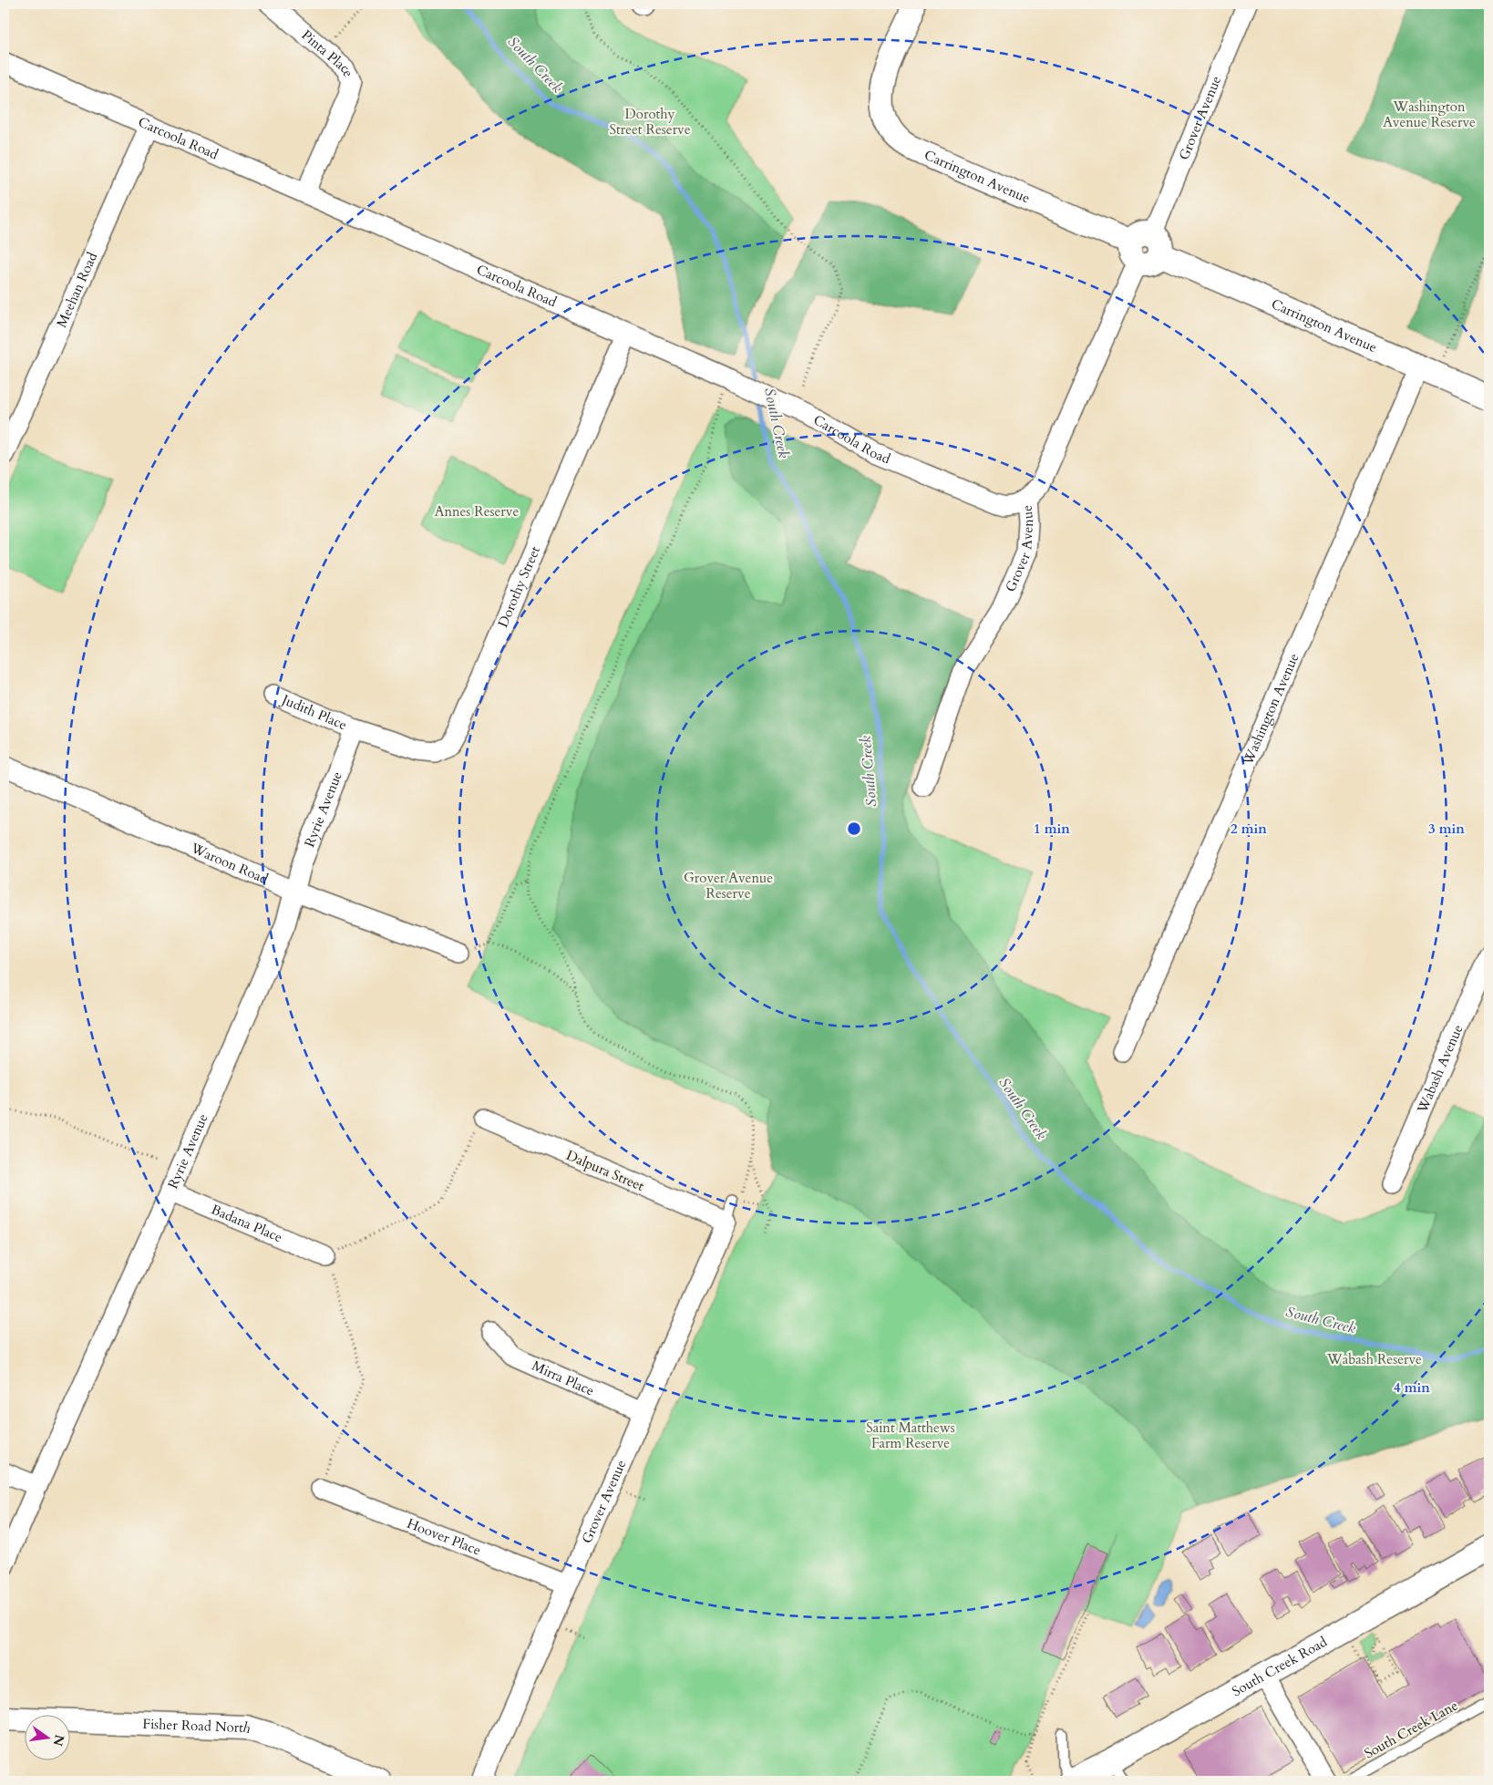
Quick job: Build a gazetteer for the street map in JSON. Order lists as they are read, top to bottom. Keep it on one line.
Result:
{"streets":{"street":["Pinta Place","Grover Avenue","Carcoola Road","Carrington Avenue","Meehan Road","Dorothy Street","Washington Avenue","Judith Place","Ryrie Avenue","Waroon Road","Wabash Avenue","Dalpura Street","Badana Place","Mirra Place","Hoover Place","South Creek Road","Fisher Road North"],"lane":["South Creek Lane"]},"crossings":[["Pinta Place","Carcoola Road"],["Grover Avenue","Carcoola Road"],["Grover Avenue","Carrington Avenue"],["Grover Avenue","Dalpura Street"],["Grover Avenue","Mirra Place"],["Grover Avenue","Hoover Place"],["Carcoola Road","Meehan Road"],["Carcoola Road","Dorothy Street"],["Carrington Avenue","Washington Avenue"],["Dorothy Street","Judith Place"],["Dorothy Street","Ryrie Avenue"],["Judith Place","Ryrie Avenue"],["Ryrie Avenue","Waroon Road"],["Ryrie Avenue","Badana Place"]],"water":["South Creek"],"parks":["Washington Avenue Reserve","Dorothy Street Reserve","Annes Reserve","Grover Avenue Reserve","Wabash Reserve","Saint Matthews Farm Reserve"],"north":"right","rings":["1 min","2 min","3 min","4 min"]}
